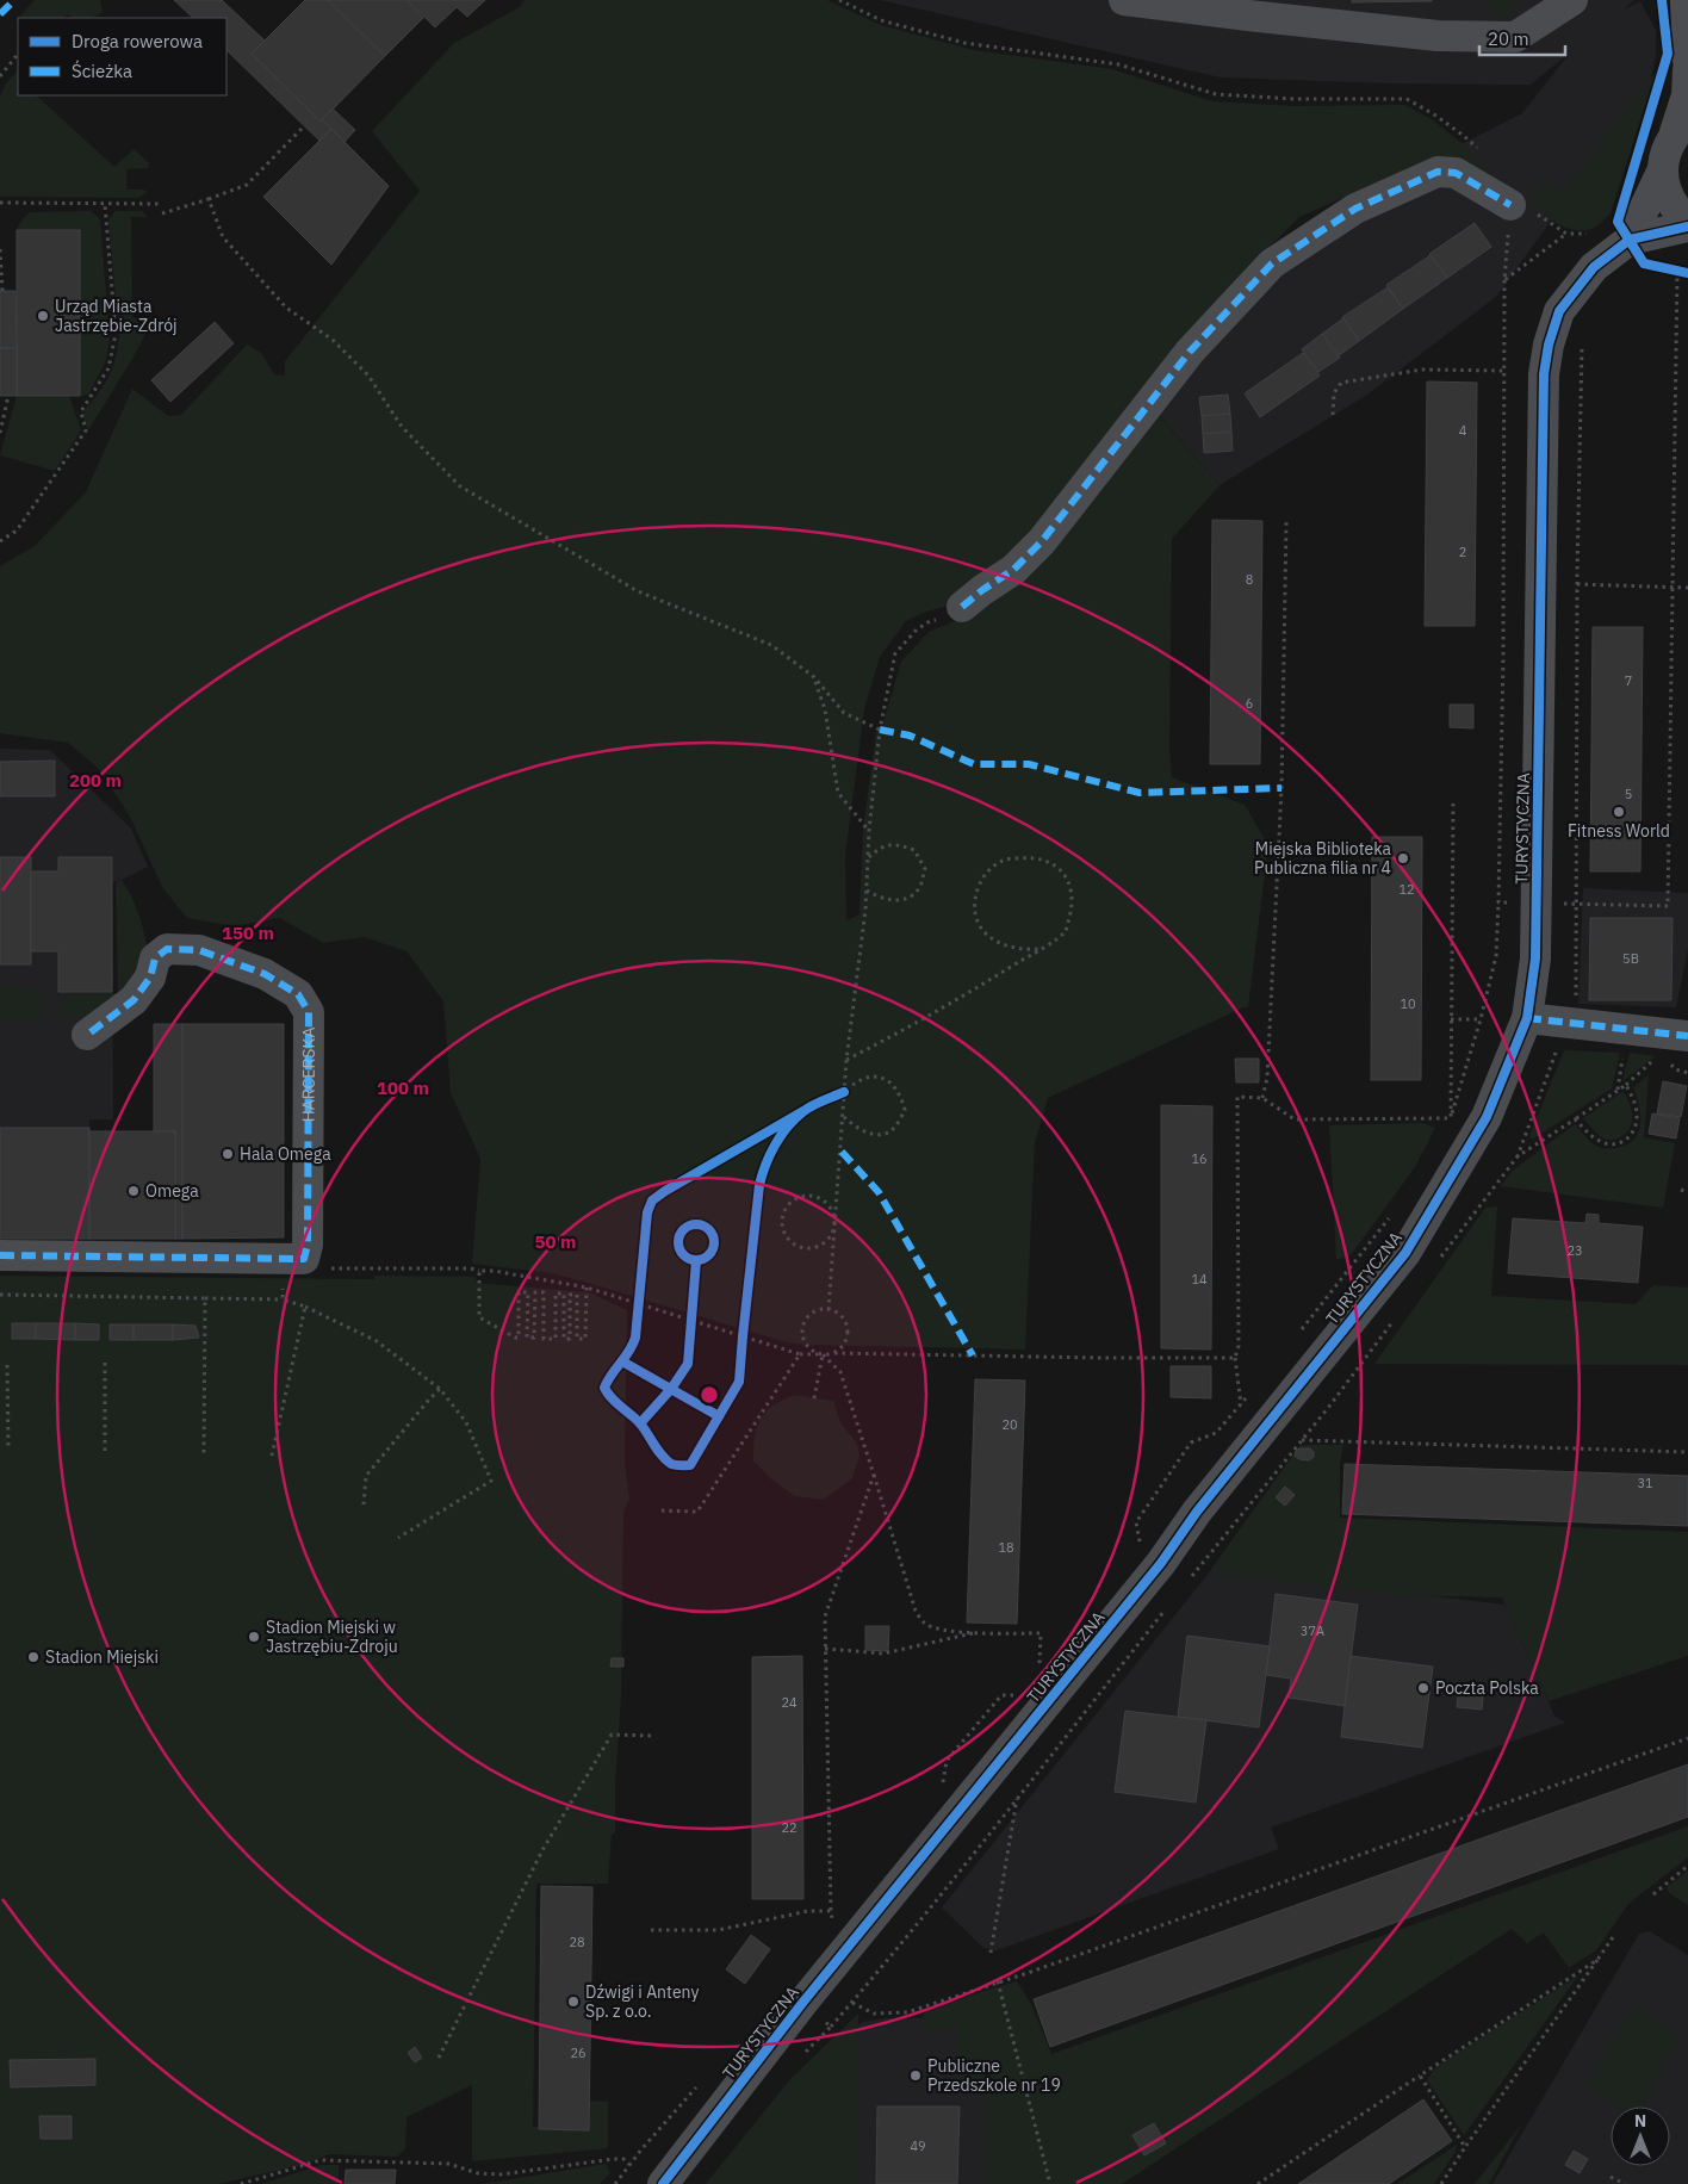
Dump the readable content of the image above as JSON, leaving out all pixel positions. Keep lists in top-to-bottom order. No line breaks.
{"streets":{"street":["TURYSTYCZNA","HARCERSKA"]},"places":["Urząd Miasta Jastrzębie-Zdrój","Fitness World","Miejska Biblioteka Publiczna filia nr 4","Hala Omega","Omega","Stadion Miejski w Jastrzębiu-Zdroju","Stadion Miejski","Poczta Polska","Dźwigi i Anteny Sp. z o.o.","Publiczne Przedszkole nr 19"],"house_numbers":["4","2","8","7","6","5","12","5B","10","16","23","14","20","31","18","37A","24","22","28","26","49"],"legend":["Droga rowerowa","Ścieżka"],"scale_bar":"20 m","north":"top","rings":["200 m","150 m","100 m","50 m"]}
